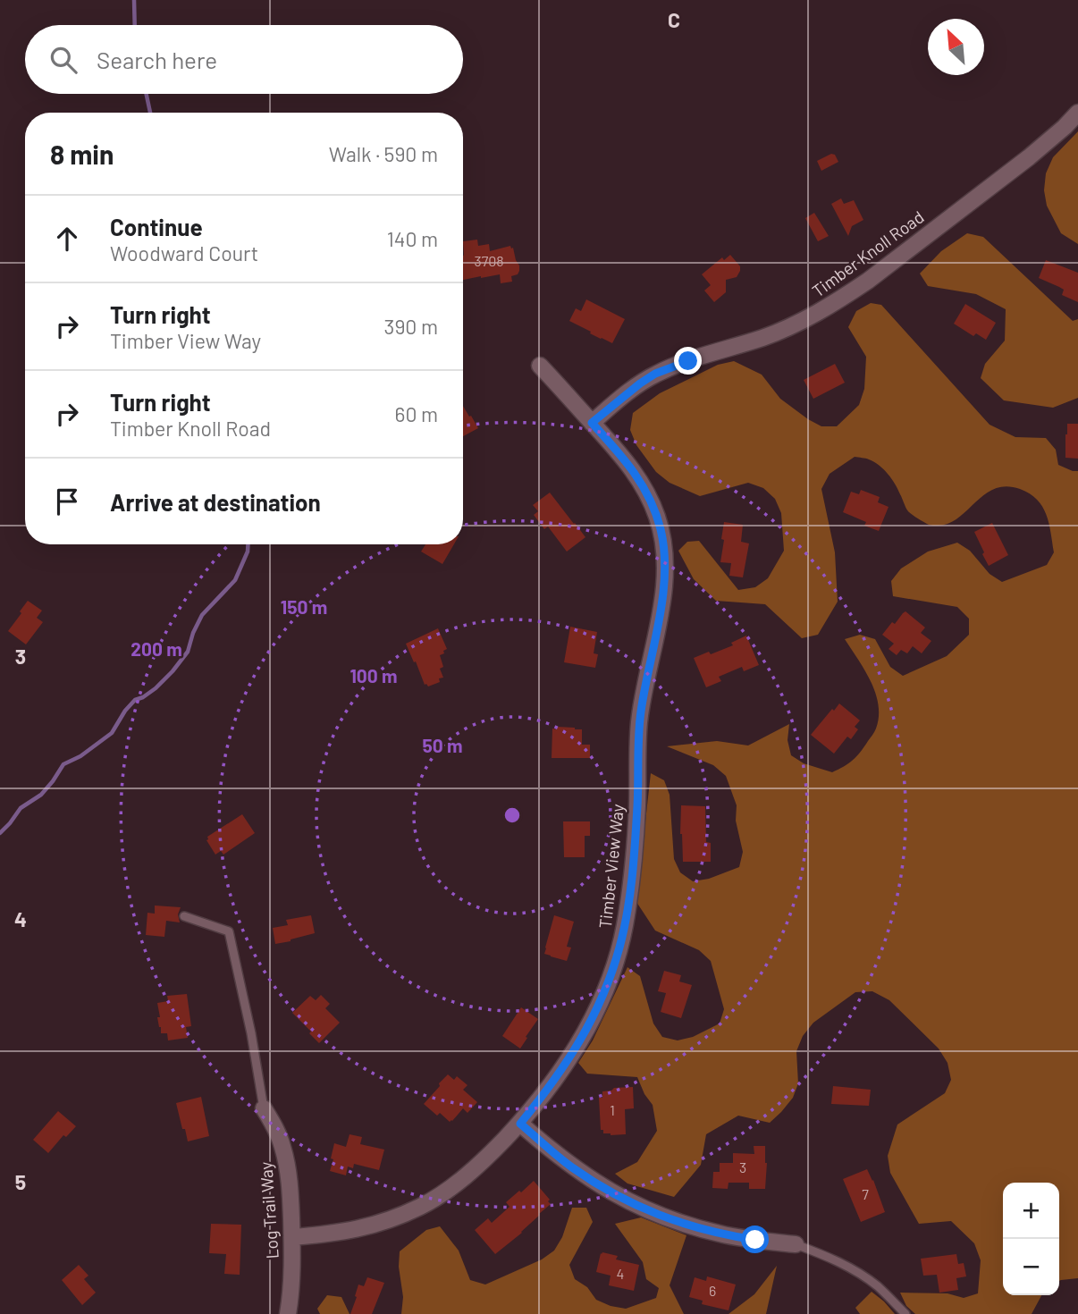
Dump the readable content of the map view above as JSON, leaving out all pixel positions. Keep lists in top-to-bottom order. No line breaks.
{"streets":{"street":["Timber Knoll Road","Timber View Way","Log Trail Way"]},"crossings":[["Timber Knoll Road","Timber View Way"],["Timber View Way","Log Trail Way"]],"house_numbers":["3708","1","3","7","4","6"],"north":"top left","page":{"search":"Search here","heading":["8 min","Walk · 590 m"],"list":[["Continue","Woodward Court","140 m"],["Turn right","Timber View Way","390 m"],["Turn right","Timber Knoll Road","60 m"],"Arrive at destination"],"map_buttons":["+","−"]},"grid":{"columns":["C"],"rows":["3","4","5"]},"rings":["150 m","200 m","100 m","50 m"]}
